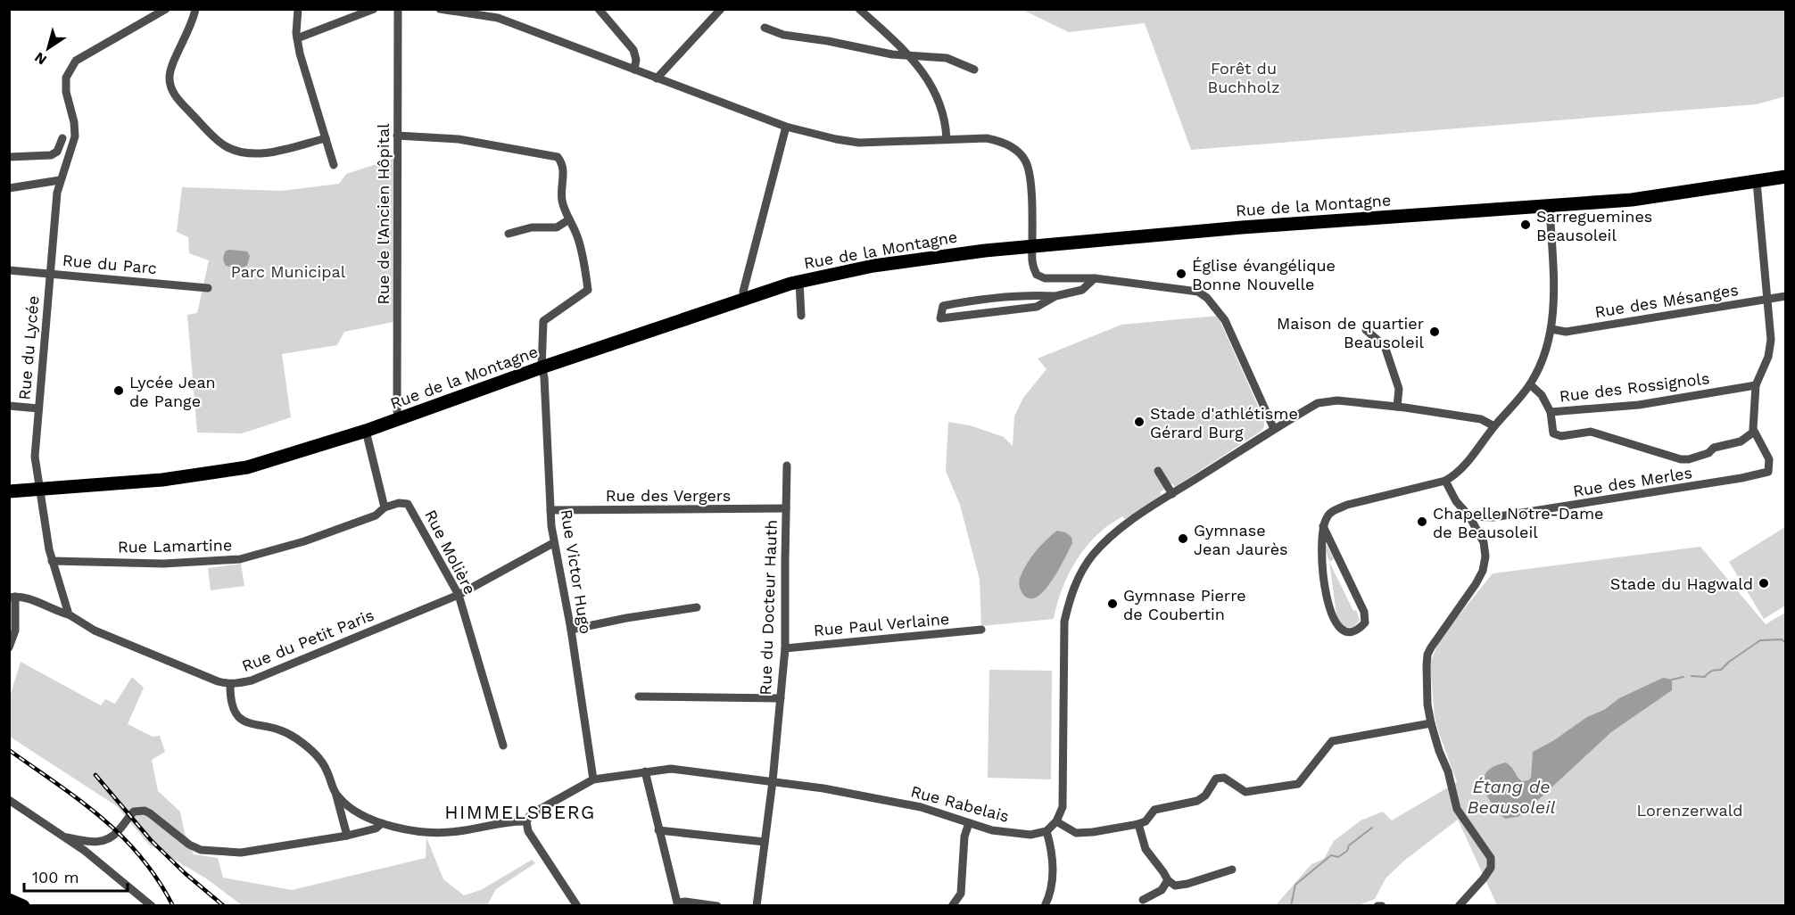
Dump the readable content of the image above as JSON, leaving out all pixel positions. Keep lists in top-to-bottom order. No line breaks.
{"streets":{"main road":["Rue de la Montagne"],"street":["Rue de l'Ancien Hôpital","Rue du Parc","Rue des Mésanges","Rue du Lycée","Rue des Rossignols","Rue des Merles","Rue des Vergers","Rue Lamartine","Rue Molière","Rue Victor Hugo","Rue du Docteur Hauth","Rue Paul Verlaine","Rue du Petit Paris","Rue Rabelais"]},"crossings":[["Rue de la Montagne","Rue de l'Ancien Hôpital"],["Rue de la Montagne","Rue du Lycée"],["Rue de la Montagne","Rue Victor Hugo"],["Rue du Parc","Rue du Lycée"],["Rue des Vergers","Rue Victor Hugo"],["Rue des Vergers","Rue du Docteur Hauth"],["Rue Lamartine","Rue Molière"],["Rue Molière","Rue du Petit Paris"],["Rue Victor Hugo","Rue du Petit Paris"],["Rue Victor Hugo","Rue Rabelais"],["Rue du Docteur Hauth","Rue Paul Verlaine"],["Rue du Docteur Hauth","Rue Rabelais"]],"districts":["HIMMELSBERG"],"water":["Étang de Beausoleil"],"parks":["Forêt du Buchholz","Parc Municipal","Lorenzerwald"],"places":["Sarreguemines Beausoleil","Église évangélique Bonne Nouvelle","Maison de quartier Beausoleil","Lycée Jean de Pange","Stade d'athlétisme Gérard Burg","Chapelle Notre-Dame de Beausoleil","Gymnase Jean Jaurès","Stade du Hagwald","Gymnase Pierre de Coubertin"],"scale_bar":"100 m","north":"bottom left"}
